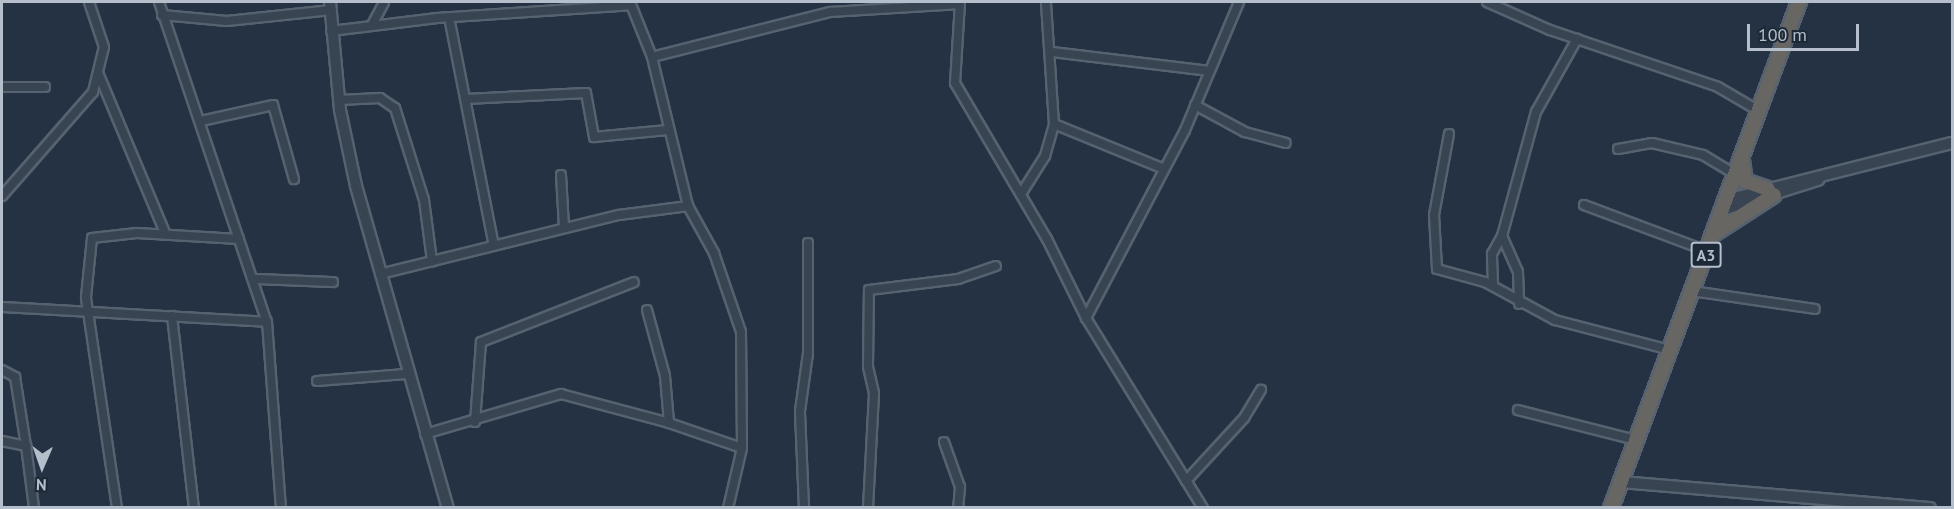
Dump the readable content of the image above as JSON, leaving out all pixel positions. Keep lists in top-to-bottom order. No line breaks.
{"streets":{"highway":["A3"]},"scale_bar":"100 m","north":"bottom"}
